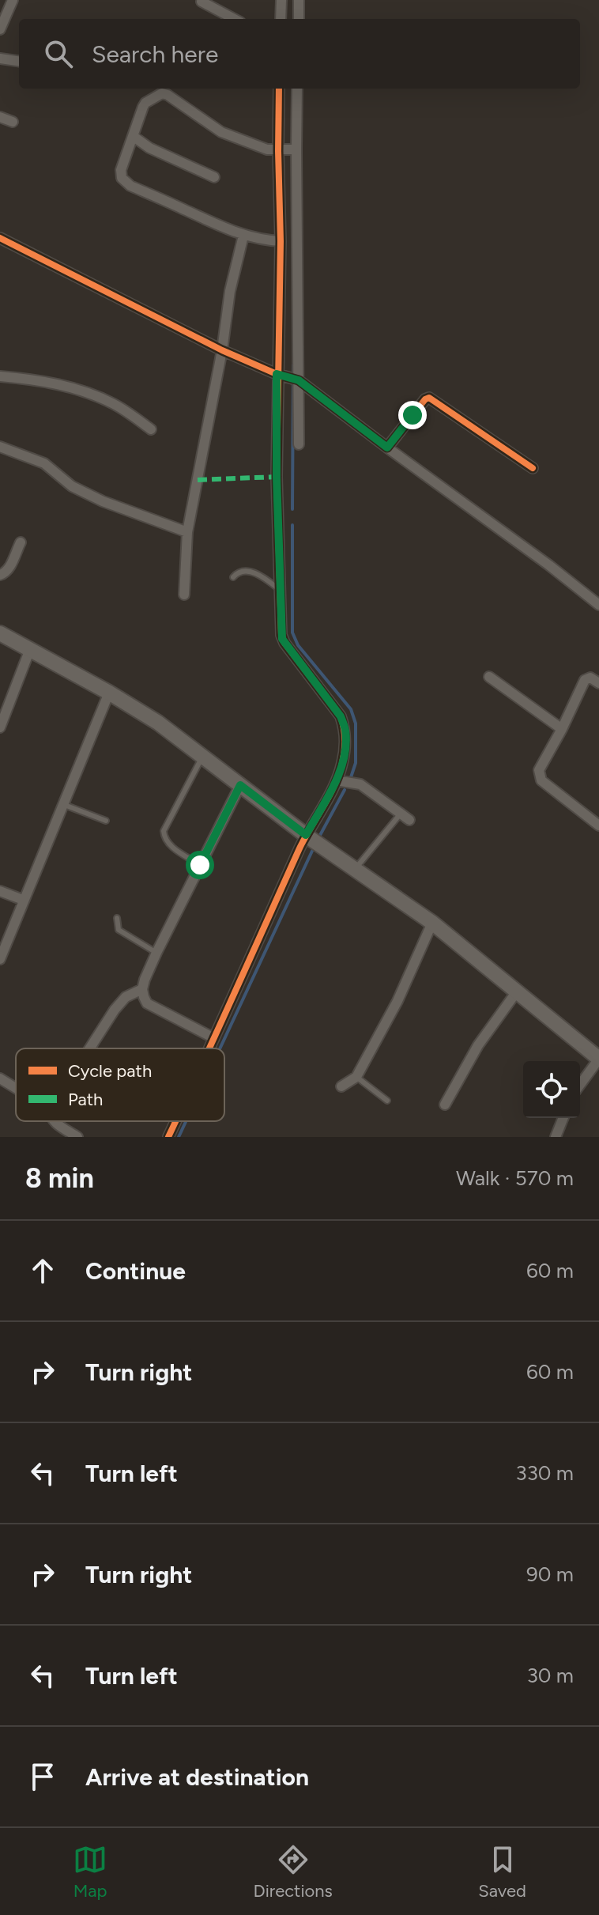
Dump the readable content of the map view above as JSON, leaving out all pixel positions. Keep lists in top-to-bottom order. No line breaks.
{"legend":["Cycle path","Path"],"page":{"search":"Search here","heading":["8 min","Walk · 570 m"],"list":[["Continue","60 m"],["Turn right","60 m"],["Turn left","330 m"],["Turn right","90 m"],["Turn left","30 m"],"Arrive at destination"],"nav":["Map","Directions","Saved"]}}
